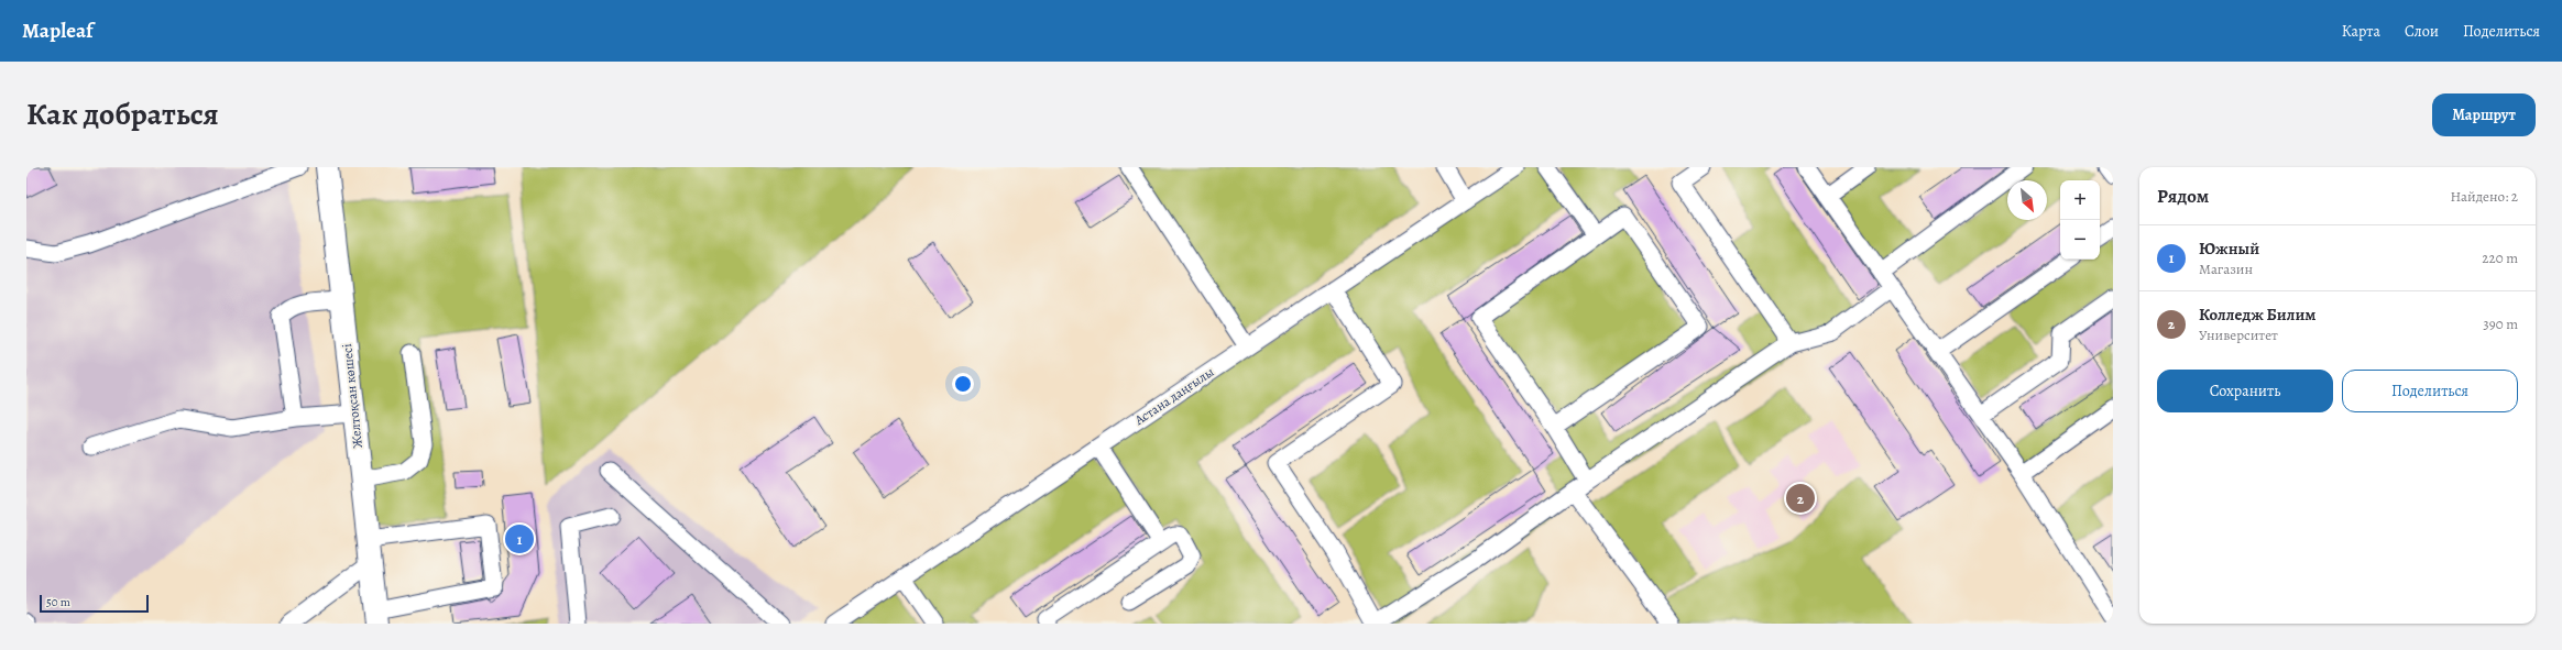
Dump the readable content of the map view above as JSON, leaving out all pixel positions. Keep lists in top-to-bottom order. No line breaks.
{"streets":{"main road":["Желтоқсан көшесі"],"street":["Астана даңғылы"]},"scale_bar":"50 m","north":"bottom right","page":{"header":"Mapleaf","nav":["Карта","Слои","Поделиться"],"title":"Как добраться","buttons":["Маршрут",["Сохранить","Поделиться"]],"heading":["Рядом","Найдено: 2"],"map_buttons":["+","−"],"list":[{"mark":"1","name":"Южный","note":"Магазин","value":"220 m"},{"mark":"2","name":"Колледж Билим","note":"Университет","value":"390 m"}],"pins":["2","1"],"scale":"50 m"}}
